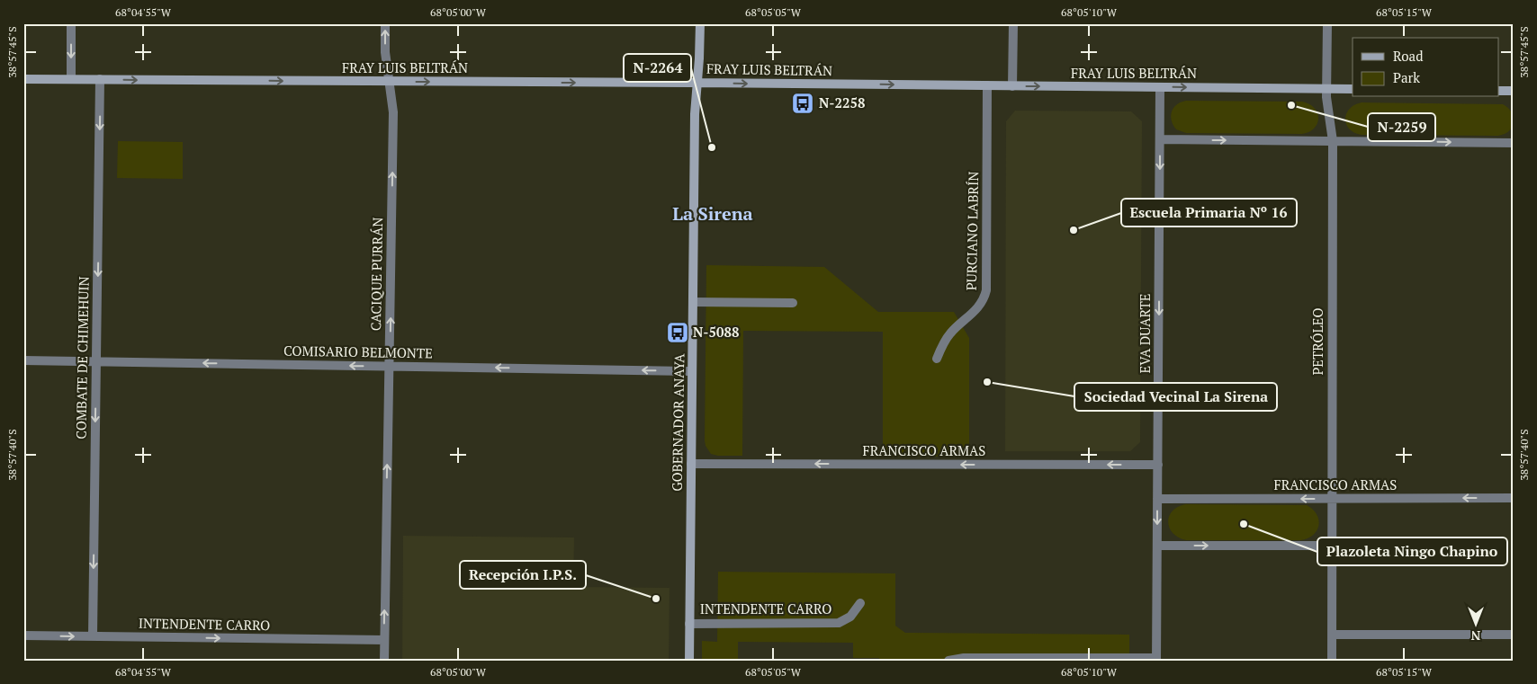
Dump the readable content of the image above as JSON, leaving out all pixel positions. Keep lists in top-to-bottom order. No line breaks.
{"streets":{"main road":["FRAY LUIS BELTRÁN","GOBERNADOR ANAYA"],"street":["PURCIANO LABRÍN","CACIQUE PURRÁN","EVA DUARTE","PETRÓLEO","COMISARIO BELMONTE","COMBATE DE CHIMEHUIN","FRANCISCO ARMAS","INTENDENTE CARRO"]},"crossings":[["FRAY LUIS BELTRÁN","PURCIANO LABRÍN"],["FRAY LUIS BELTRÁN","CACIQUE PURRÁN"],["FRAY LUIS BELTRÁN","EVA DUARTE"],["FRAY LUIS BELTRÁN","PETRÓLEO"],["FRAY LUIS BELTRÁN","COMBATE DE CHIMEHUIN"],["FRAY LUIS BELTRÁN","GOBERNADOR ANAYA"],["CACIQUE PURRÁN","COMISARIO BELMONTE"],["CACIQUE PURRÁN","INTENDENTE CARRO"],["EVA DUARTE","FRANCISCO ARMAS"],["PETRÓLEO","FRANCISCO ARMAS"],["COMISARIO BELMONTE","COMBATE DE CHIMEHUIN"],["COMISARIO BELMONTE","GOBERNADOR ANAYA"],["COMBATE DE CHIMEHUIN","INTENDENTE CARRO"],["GOBERNADOR ANAYA","FRANCISCO ARMAS"],["GOBERNADOR ANAYA","INTENDENTE CARRO"]],"one_way":["FRAY LUIS BELTRÁN","CACIQUE PURRÁN","EVA DUARTE","COMISARIO BELMONTE","COMBATE DE CHIMEHUIN","FRANCISCO ARMAS","INTENDENTE CARRO"],"districts":["La Sirena"],"places":{"bus stop":["N-2258","N-5088"],"other":["N-2259","N-2264","Escuela Primaria Nº 16","Sociedad Vecinal La Sirena","Plazoleta Ningo Chapino","Recepción I.P.S."]},"legend":["Road","Park"],"north":"bottom","coordinates":["68°04'55\"W","68°05'00\"W","68°05'05\"W","68°05'10\"W","68°05'15\"W","38°57'45\"S","38°57'40\"S"]}
